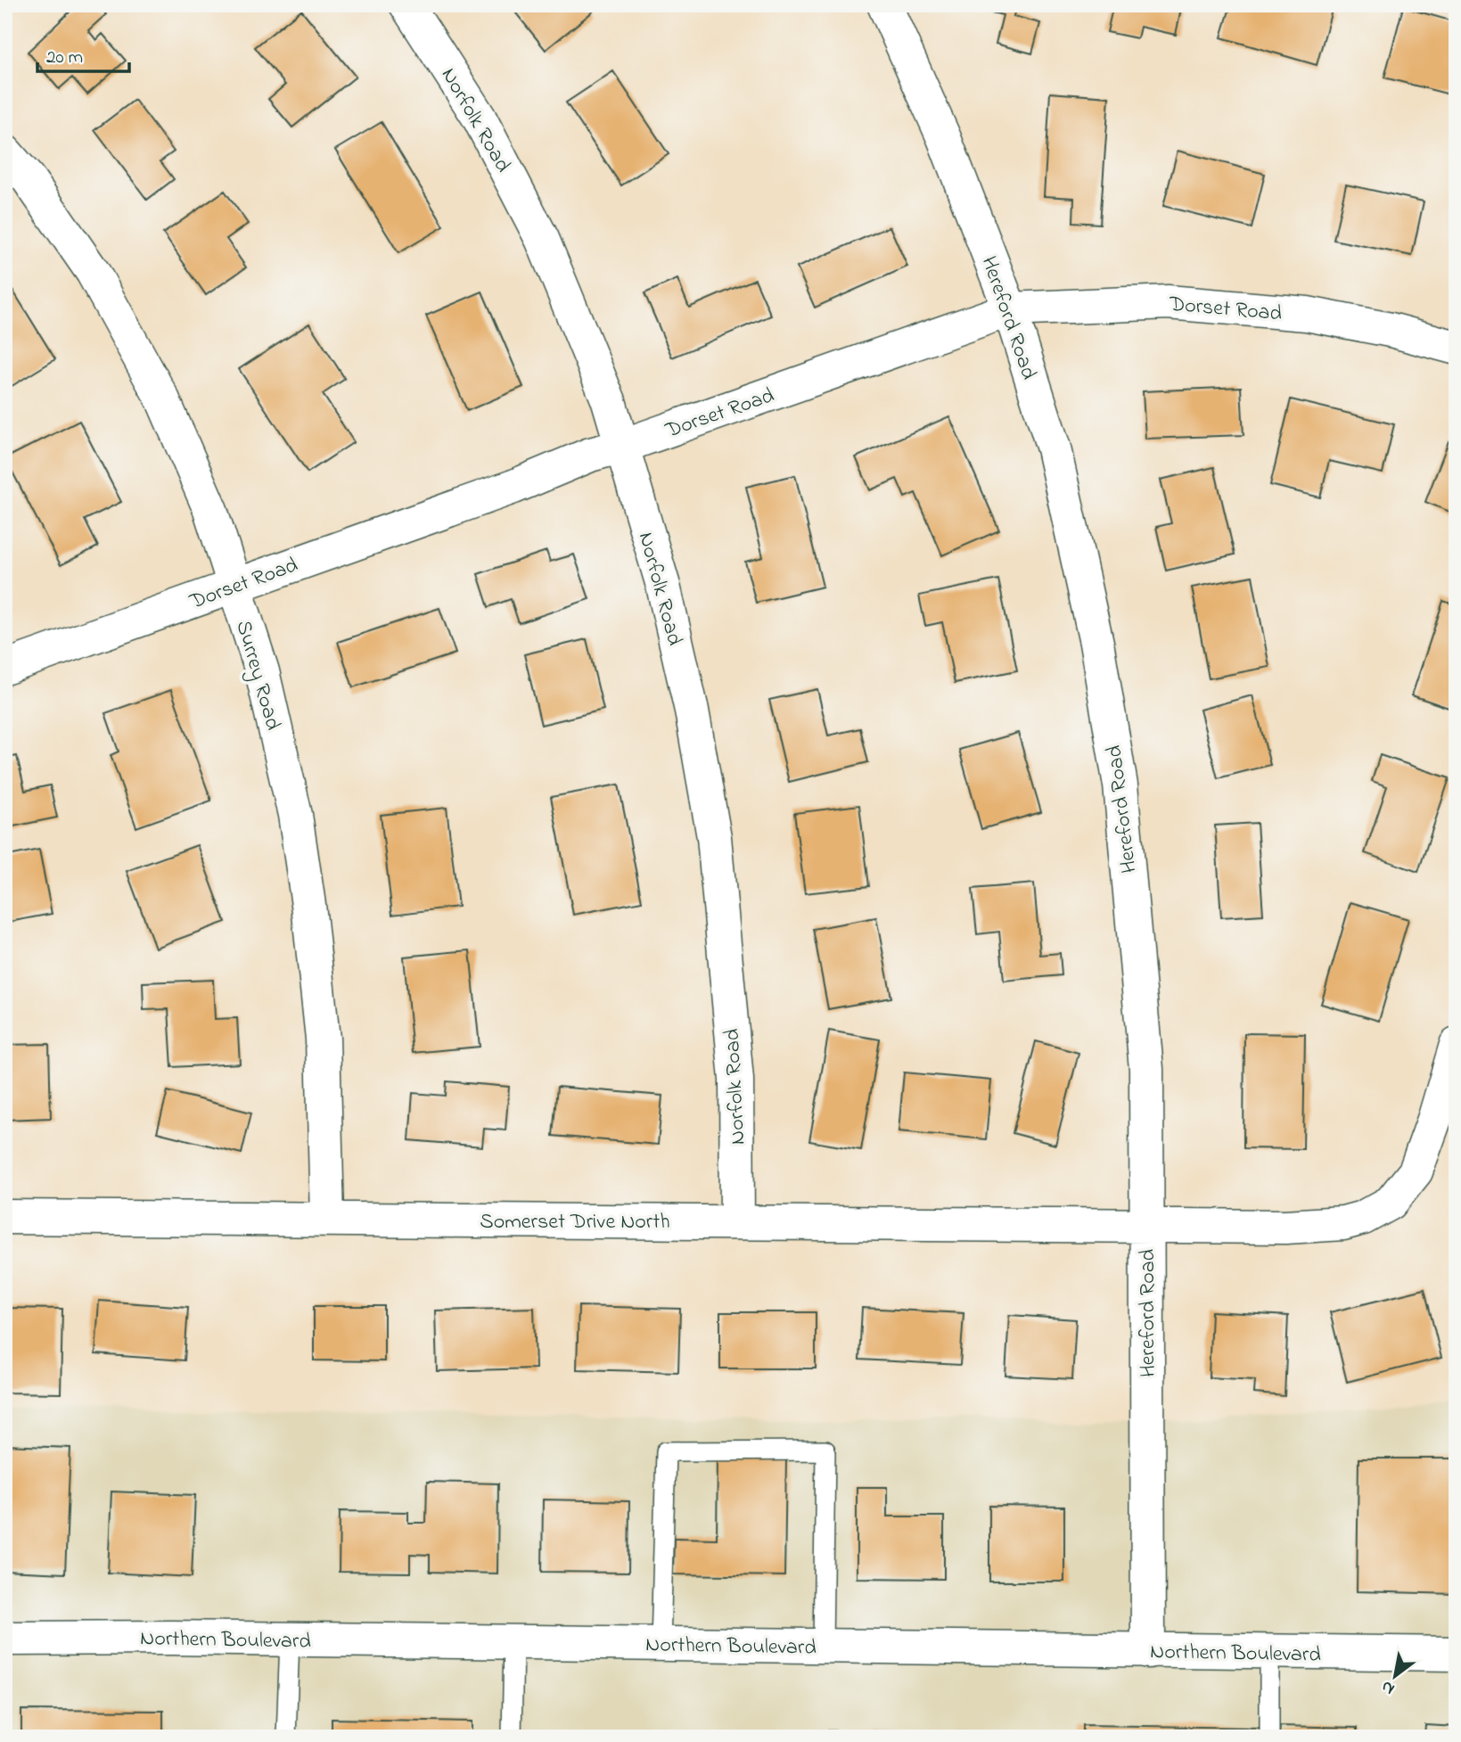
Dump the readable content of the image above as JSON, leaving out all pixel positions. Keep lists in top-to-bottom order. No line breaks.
{"streets":{"street":["Norfolk Road","Dorset Road","Hereford Road","Surrey Road","Somerset Drive North","Northern Boulevard"]},"crossings":[["Norfolk Road","Dorset Road"],["Norfolk Road","Somerset Drive North"],["Dorset Road","Hereford Road"],["Dorset Road","Surrey Road"],["Hereford Road","Somerset Drive North"],["Hereford Road","Northern Boulevard"],["Surrey Road","Somerset Drive North"]],"scale_bar":"20 m","north":"bottom left"}
